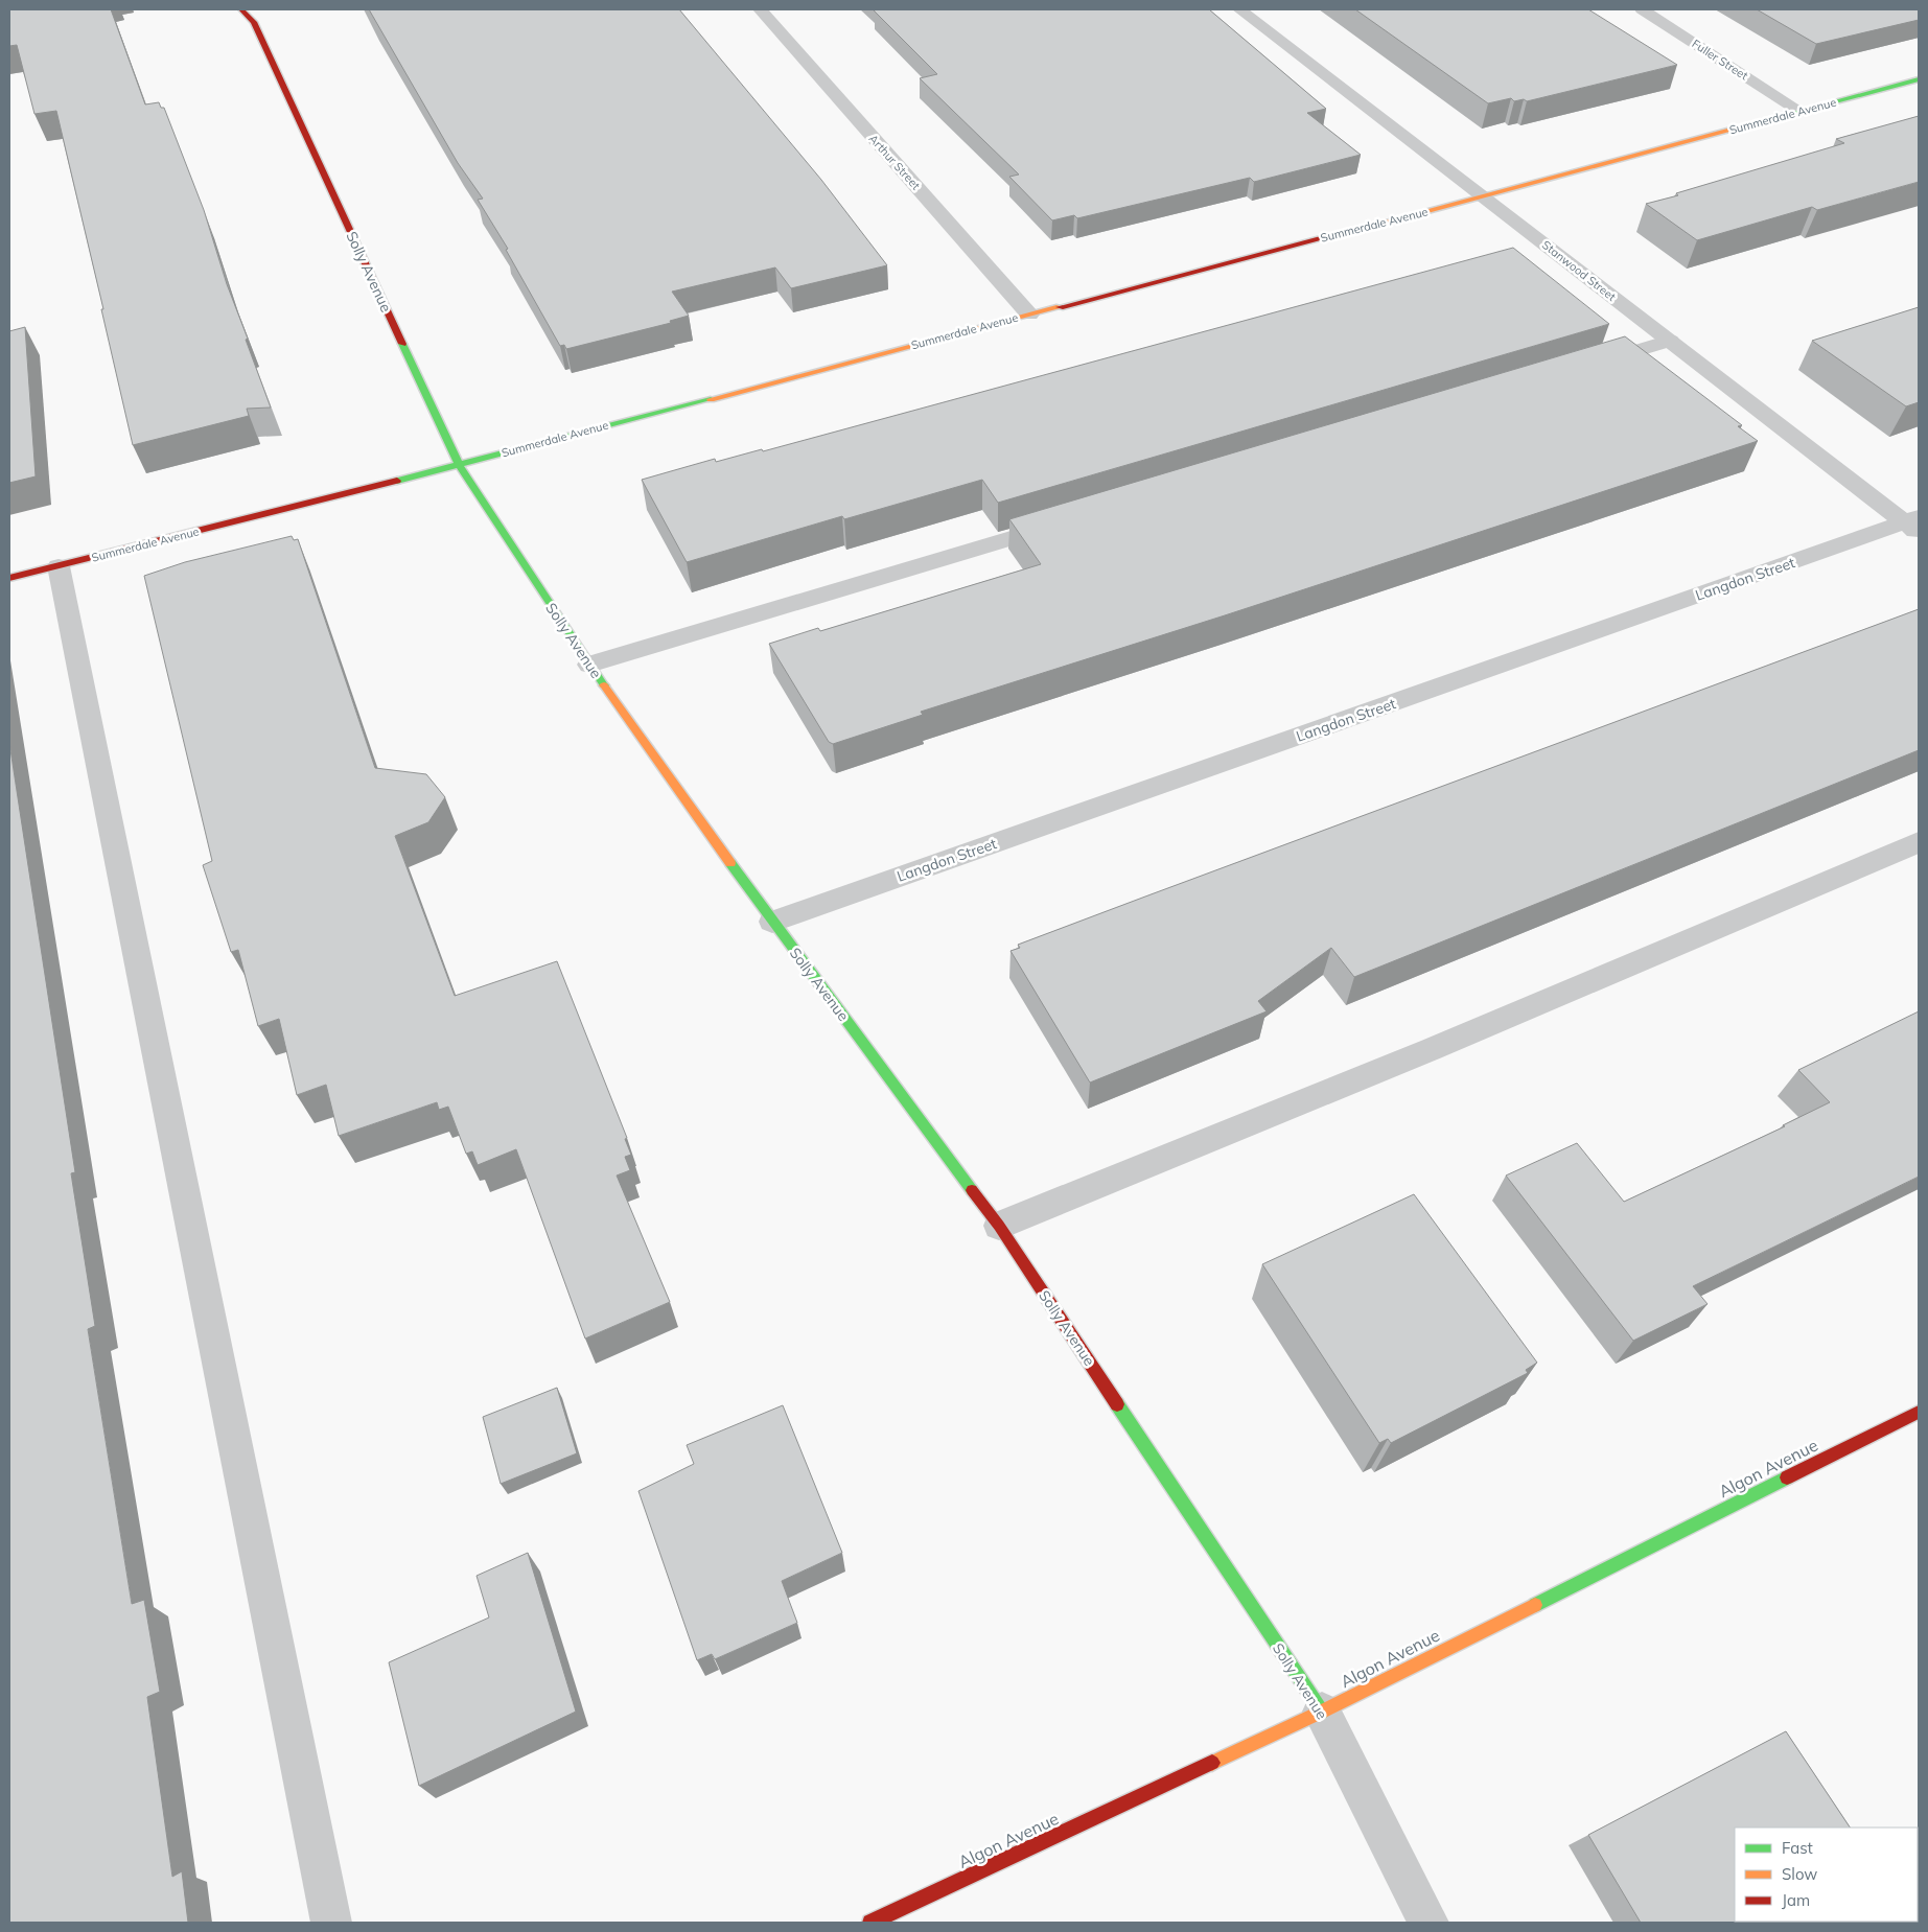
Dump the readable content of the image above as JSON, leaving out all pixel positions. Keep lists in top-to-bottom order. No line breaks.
{"streets":{"street":["Fuller Street","Summerdale Avenue","Arthur Street","Stanwood Street","Solly Avenue","Langdon Street","Algon Avenue"]},"crossings":[["Fuller Street","Summerdale Avenue"],["Summerdale Avenue","Arthur Street"],["Summerdale Avenue","Stanwood Street"],["Summerdale Avenue","Solly Avenue"],["Stanwood Street","Langdon Street"],["Solly Avenue","Langdon Street"],["Solly Avenue","Algon Avenue"]],"legend":["Fast","Slow","Jam"]}
